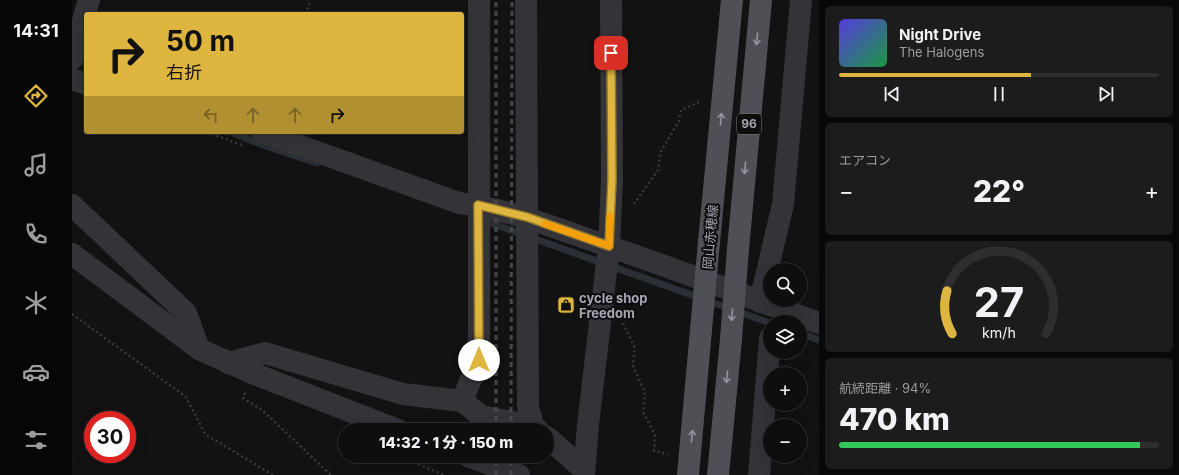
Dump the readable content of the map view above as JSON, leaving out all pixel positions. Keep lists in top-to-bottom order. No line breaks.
{"streets":{"main road":["96","岡山赤穂線"]},"places":{"shop":["cycle shop Freedom"]},"page":{"tabs":"14:31","turn":["50 m","右折"],"song":["Night Drive","The Halogens"],"tile":["エアコン",["航続距離 · 94%","470 km"]],"heat":["−","22°","+"],"map_buttons":["+","−"],"limit":"30","trip":"14:32 · 1 分 · 150 m","gauge":["27","km/h"]}}
